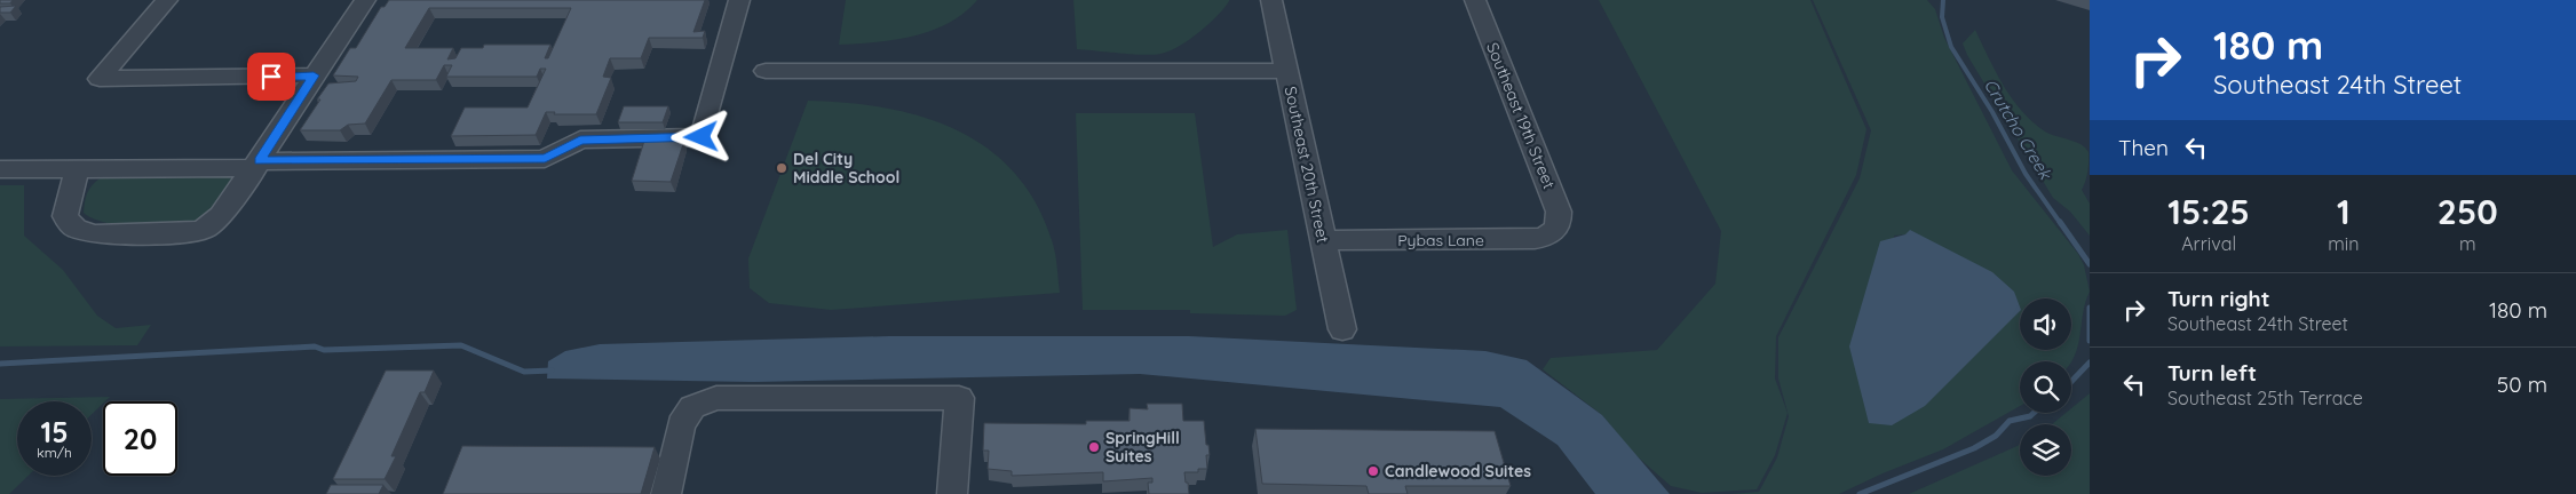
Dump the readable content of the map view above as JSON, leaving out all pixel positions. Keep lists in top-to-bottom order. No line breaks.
{"streets":{"street":["Southeast 19th Street","Southeast 20th Street","Pybas Lane"]},"crossings":[["Southeast 19th Street","Pybas Lane"],["Southeast 20th Street","Pybas Lane"]],"water":["Crutcho Creek"],"places":["Del City Middle School","SpringHill Suites","Candlewood Suites"],"page":{"turn":["180 m","Southeast 24th Street"],"then":"Then","eta":["15:25","Arrival","1","min","250","m"],"list":[{"name":"Turn right","note":"Southeast 24th Street","value":"180 m"},{"name":"Turn left","note":"Southeast 25th Terrace","value":"50 m"}],"speed":"15 km/h","limit":"20"}}
